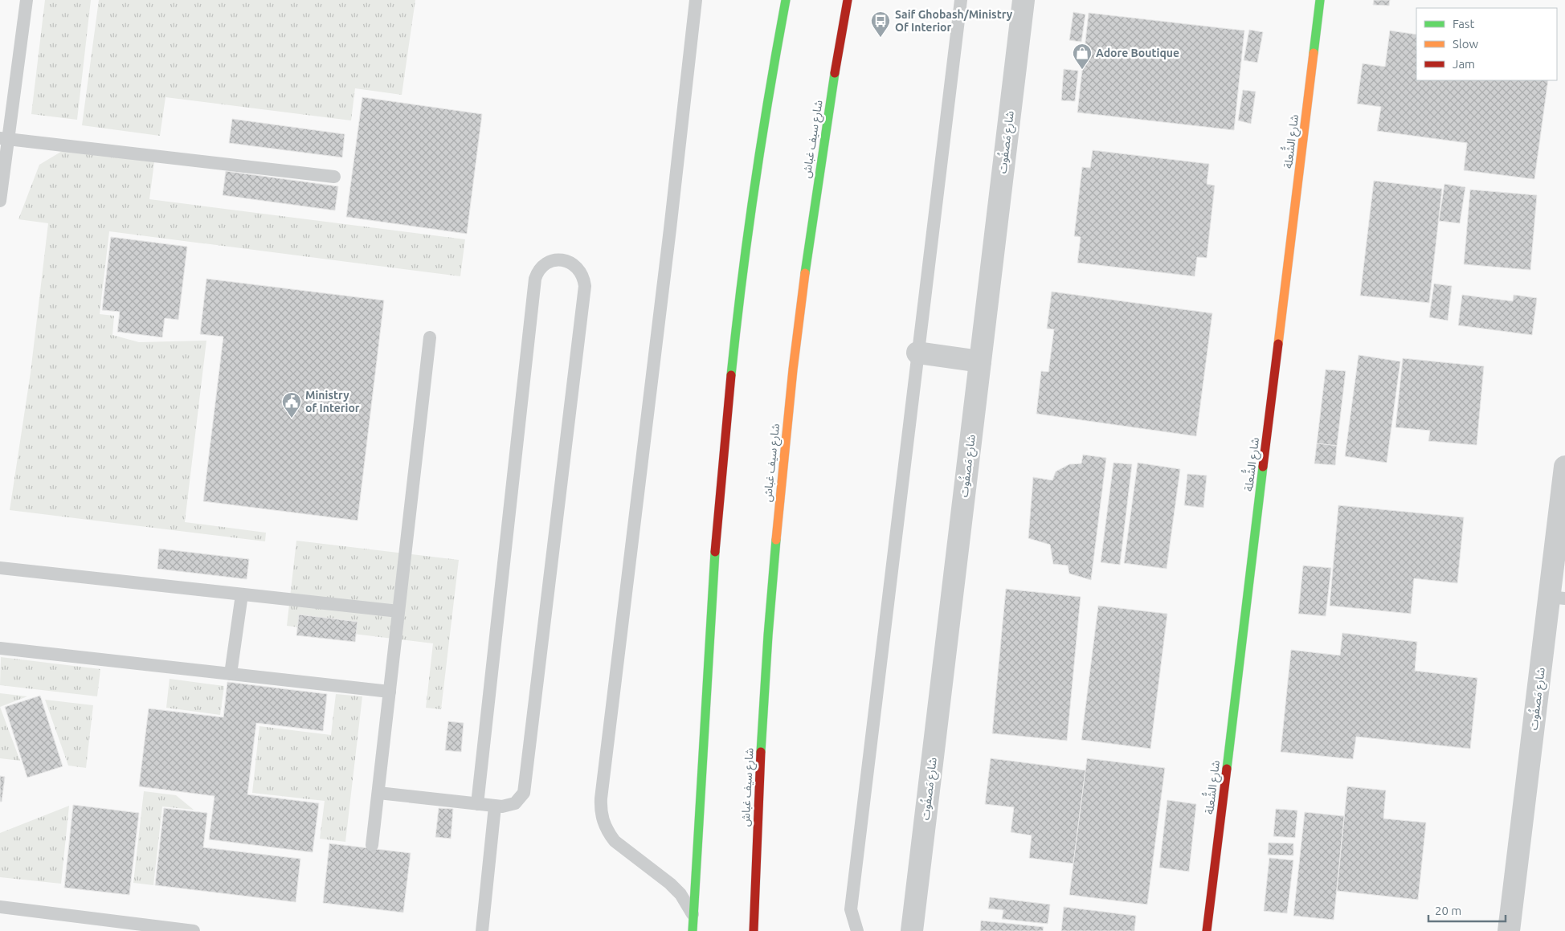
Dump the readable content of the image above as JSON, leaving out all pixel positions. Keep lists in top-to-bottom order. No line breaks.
{"streets":{"street":["شارع سيف غباش","شارع الشُّعلة","شارع مَصفُوت"]},"places":{"bus stop":["Saif Ghobash/Ministry Of Interior"],"shop":["Adore Boutique"],"public building":["Ministry of Interior"]},"legend":["Fast","Slow","Jam"],"scale_bar":"20 m"}
